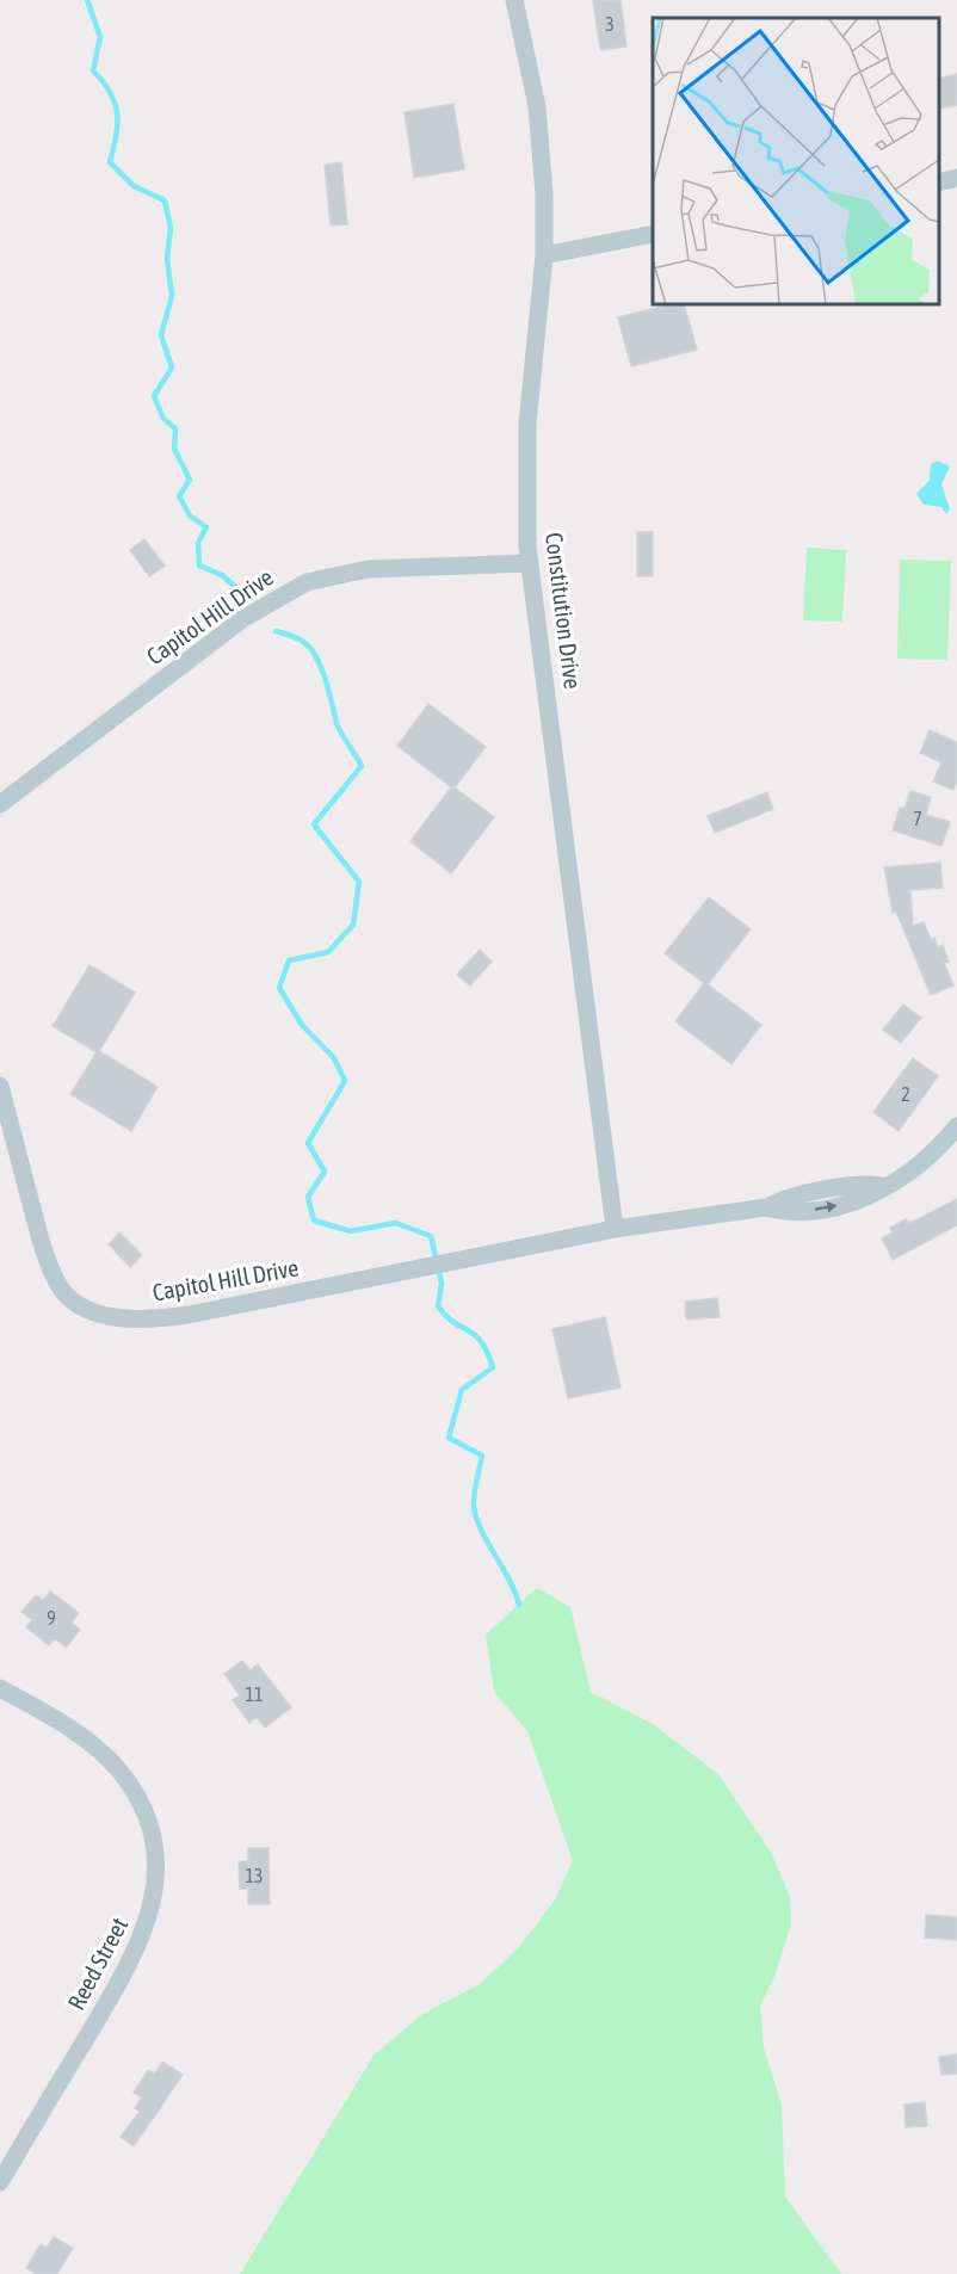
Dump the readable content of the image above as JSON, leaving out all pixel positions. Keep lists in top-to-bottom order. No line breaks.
{"streets":{"street":["Constitution Drive","Capitol Hill Drive","Reed Street"]},"crossings":[["Constitution Drive","Capitol Hill Drive"]],"house_numbers":["3","7","2","9","11","13"]}
